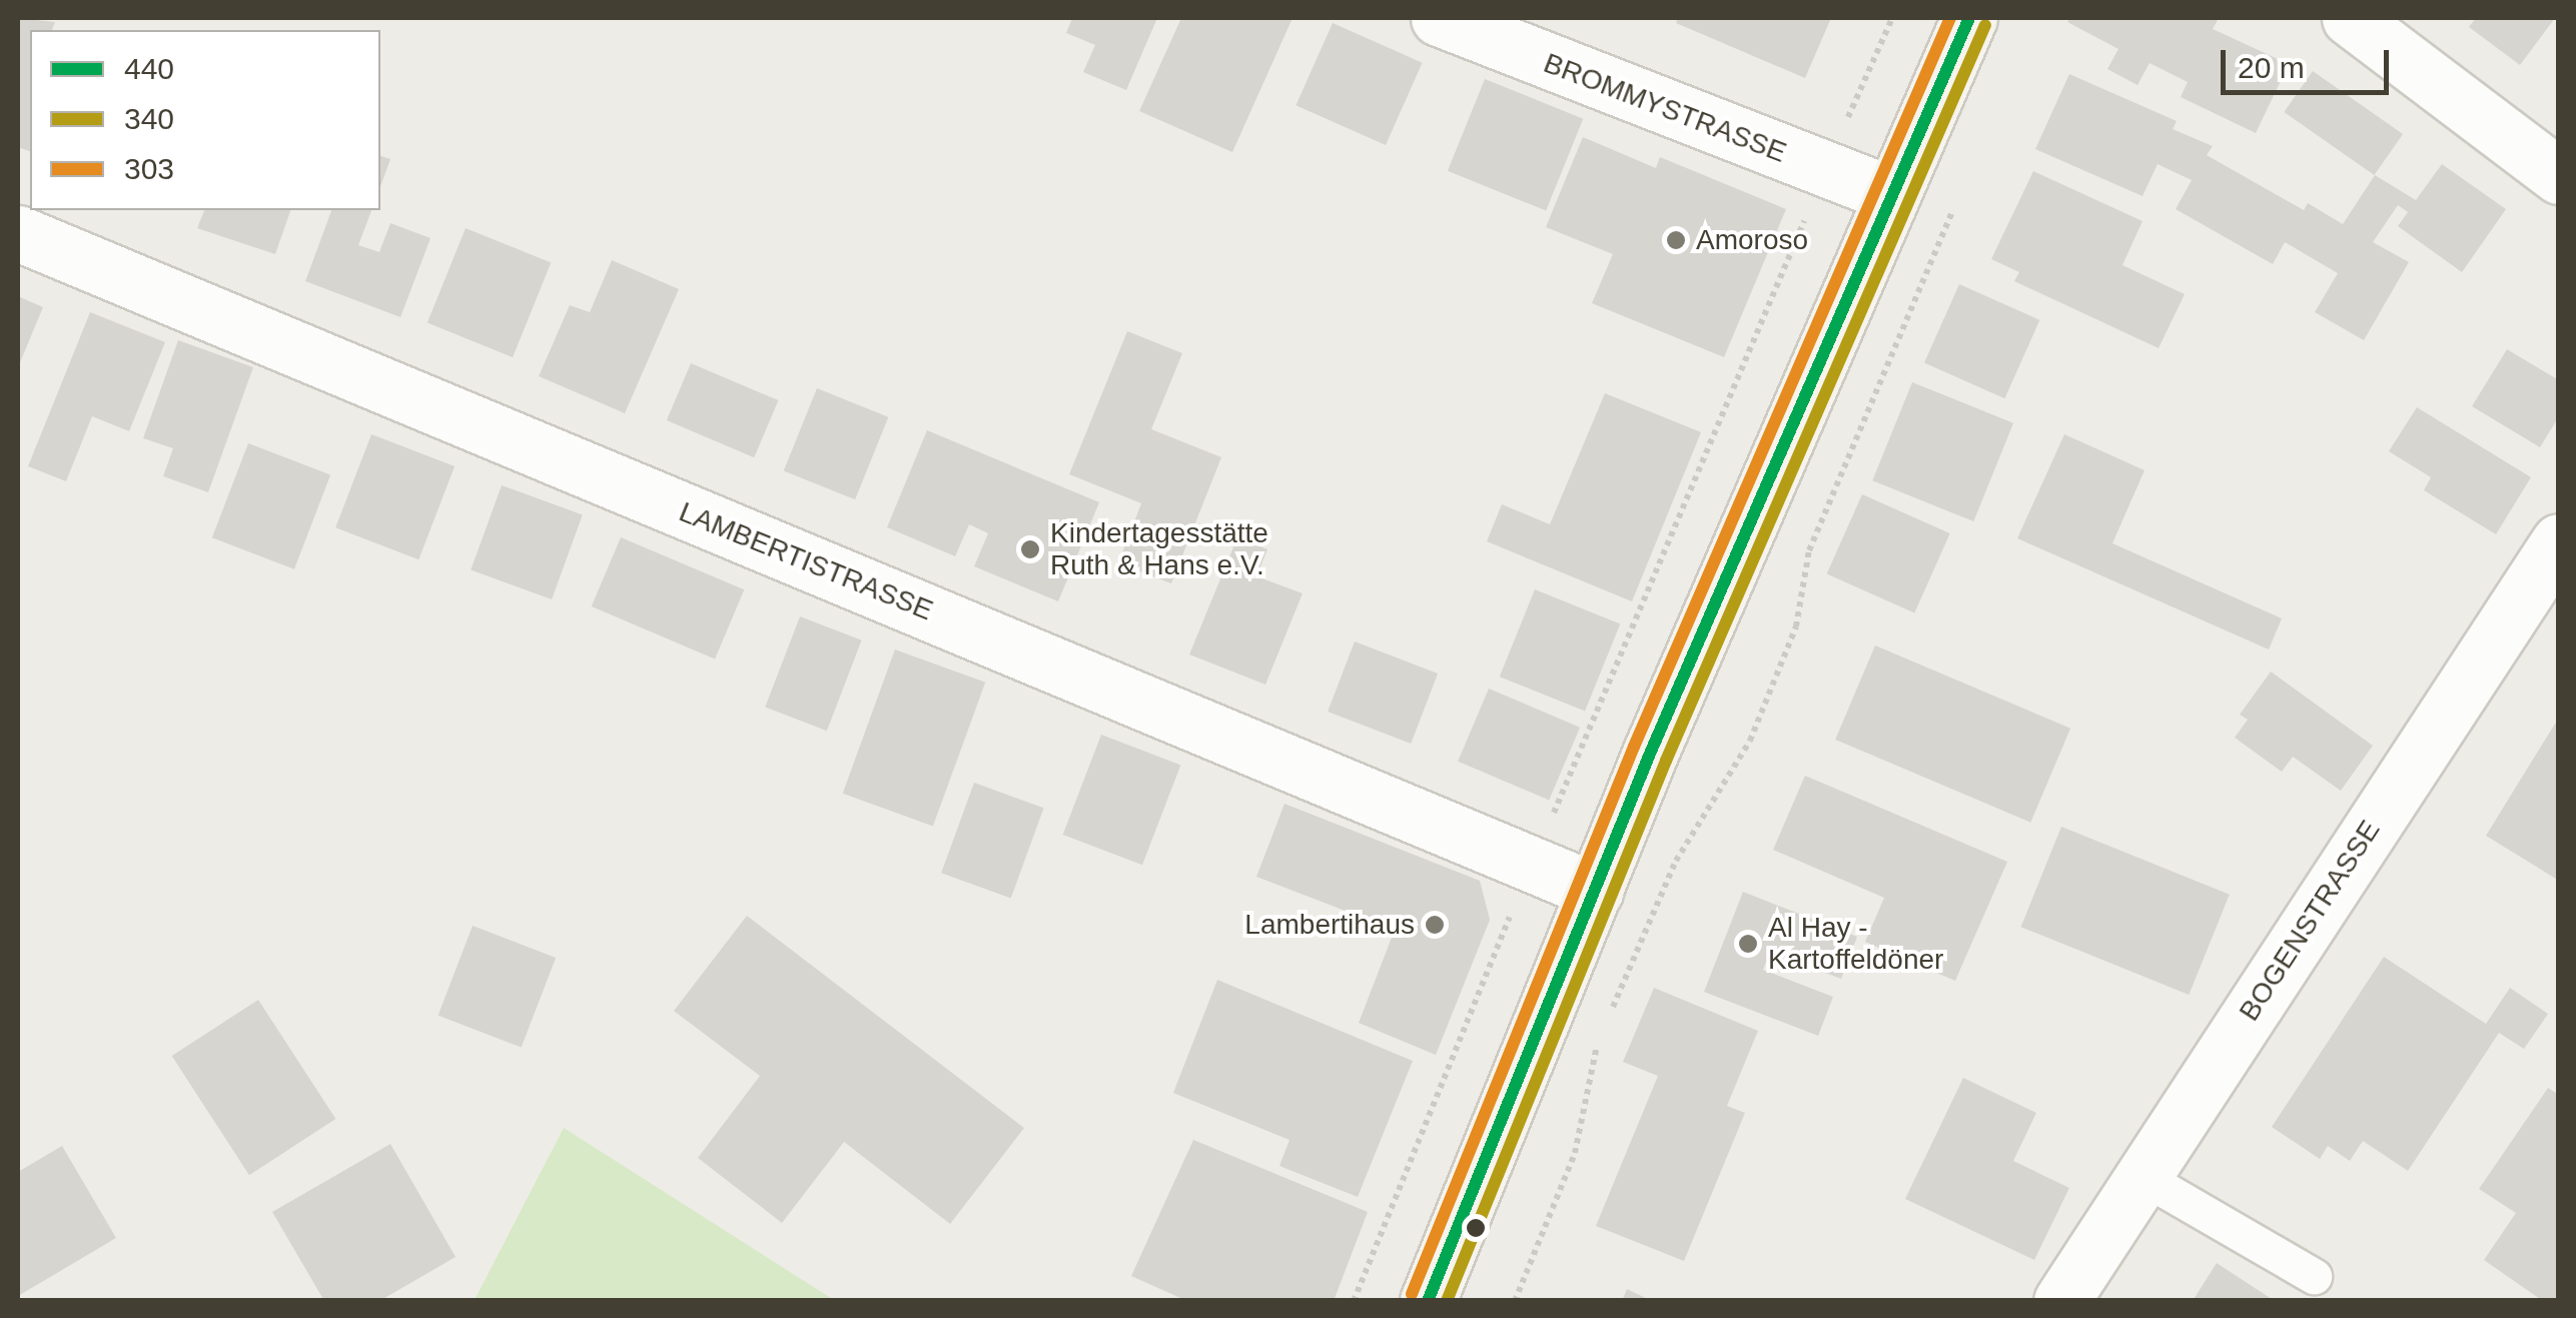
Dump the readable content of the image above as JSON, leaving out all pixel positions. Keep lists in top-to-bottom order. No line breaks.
{"streets":{"street":["BROMMYSTRASSE","LAMBERTISTRASSE","BOGENSTRASSE"]},"places":["Amoroso","Kindertagesstätte Ruth & Hans e.V.","Lambertihaus","Al Hay - Kartoffeldöner"],"lines":["transit line 440","transit line 303","transit line 340"],"legend":["440","340","303"],"scale_bar":"20 m"}
